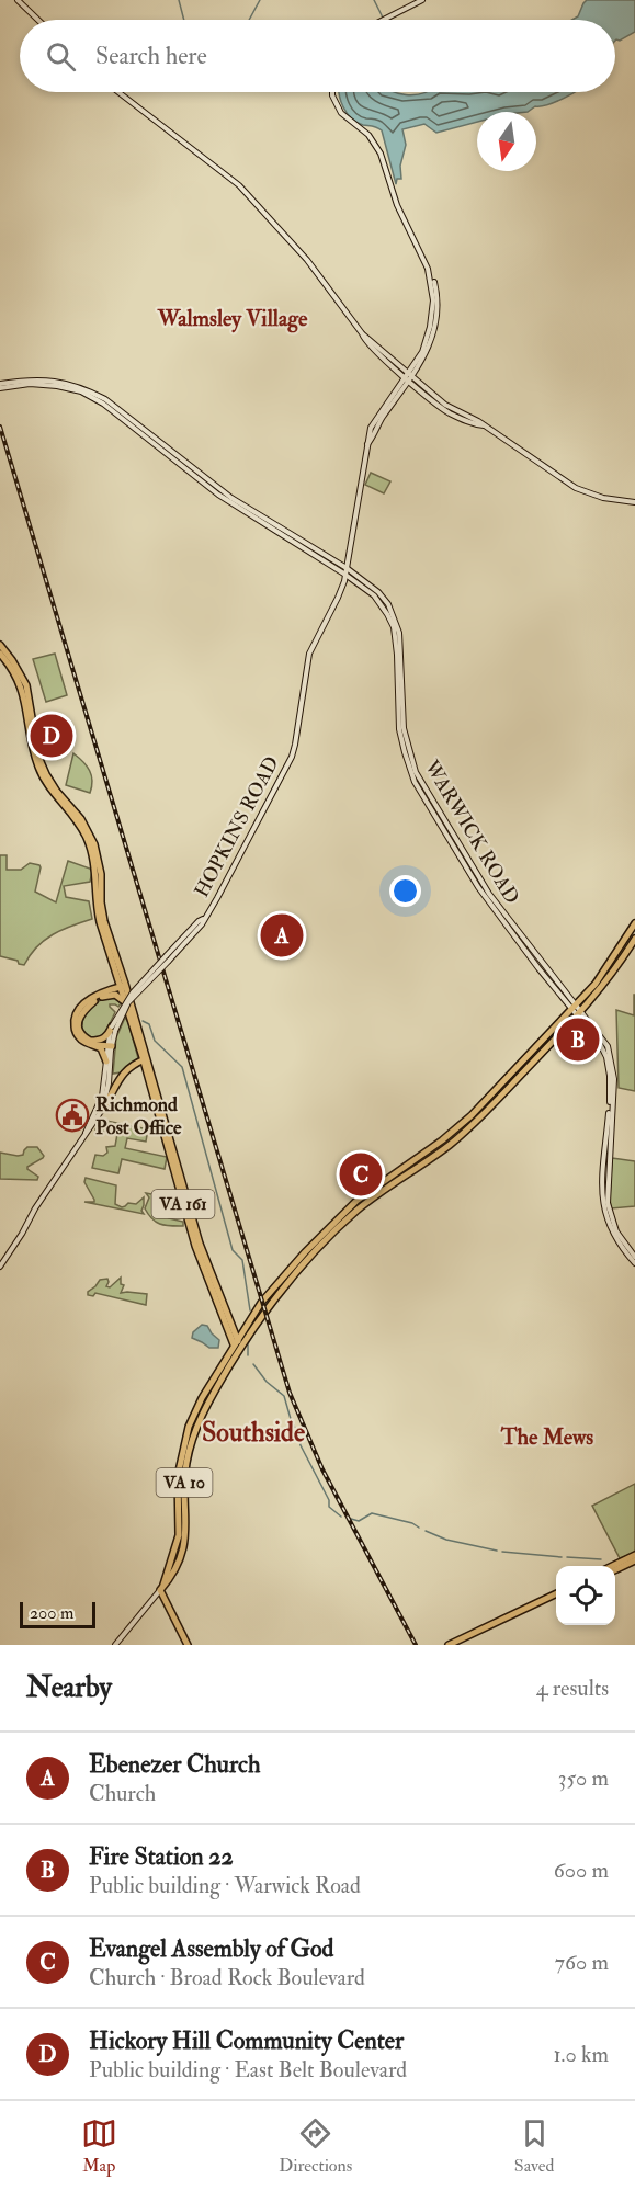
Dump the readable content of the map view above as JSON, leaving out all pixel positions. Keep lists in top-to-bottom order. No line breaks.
{"streets":{"main road":["HOPKINS ROAD","WARWICK ROAD","VA 161","VA 10"]},"crossings":[["HOPKINS ROAD","WARWICK ROAD"],["WARWICK ROAD","VA 10"],["VA 161","VA 10"]],"districts":["Walmsley Village","Southside","The Mews"],"places":{"public building":["Richmond Post Office"]},"scale_bar":"200 m","north":"bottom","page":{"search":"Search here","pins":["D","A","B","C"],"scale":"200 m","heading":["Nearby","4 results"],"list":[{"mark":"A","name":"Ebenezer Church","note":"Church","value":"350 m"},{"mark":"B","name":"Fire Station 22","note":"Public building · Warwick Road","value":"600 m"},{"mark":"C","name":"Evangel Assembly of God","note":"Church · Broad Rock Boulevard","value":"760 m"},{"mark":"D","name":"Hickory Hill Community Center","note":"Public building · East Belt Boulevard","value":"1.0 km"}],"nav":["Map","Directions","Saved"]}}
